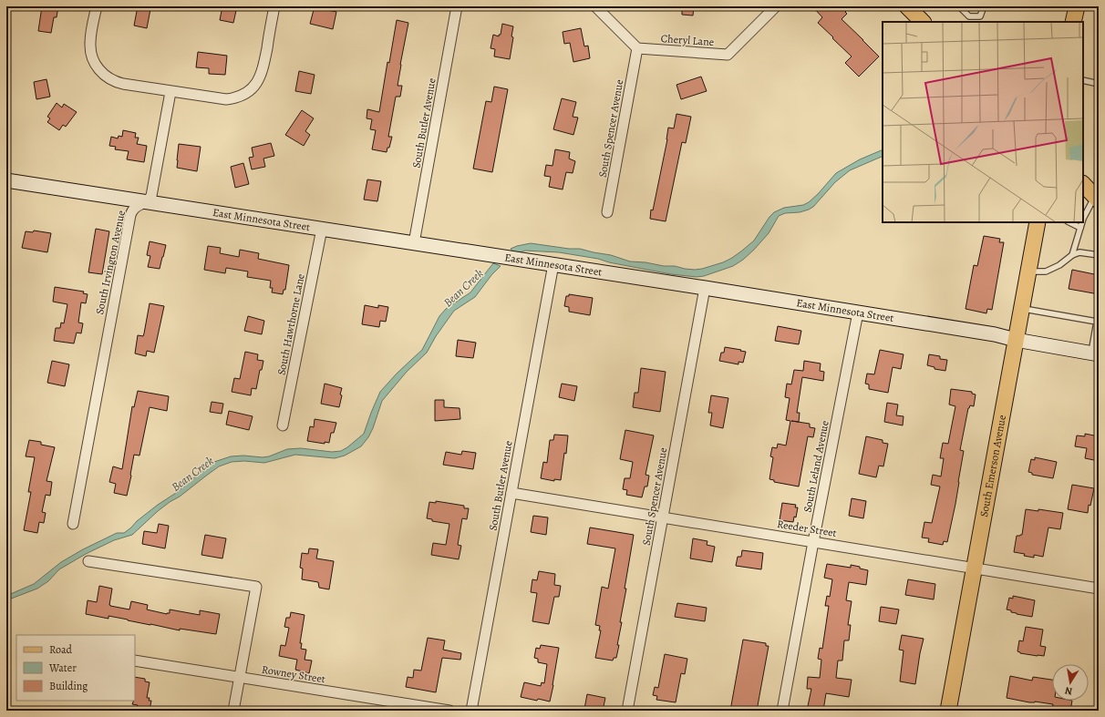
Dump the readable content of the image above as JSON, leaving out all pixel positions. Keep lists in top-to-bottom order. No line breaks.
{"streets":{"main road":["South Emerson Avenue"],"street":["Cheryl Lane","South Butler Avenue","South Spencer Avenue","East Minnesota Street","South Irvington Avenue","South Hawthorne Lane","South Leland Avenue","Reeder Street","Rowney Street"]},"crossings":[["Cheryl Lane","South Spencer Avenue"],["South Butler Avenue","East Minnesota Street"],["South Butler Avenue","Reeder Street"],["South Spencer Avenue","East Minnesota Street"],["South Spencer Avenue","Reeder Street"],["East Minnesota Street","South Irvington Avenue"],["East Minnesota Street","South Hawthorne Lane"],["East Minnesota Street","South Emerson Avenue"],["East Minnesota Street","South Leland Avenue"],["South Emerson Avenue","Reeder Street"],["South Leland Avenue","Reeder Street"]],"water":["Bean Creek"],"legend":["Road","Water","Building"],"north":"bottom"}
